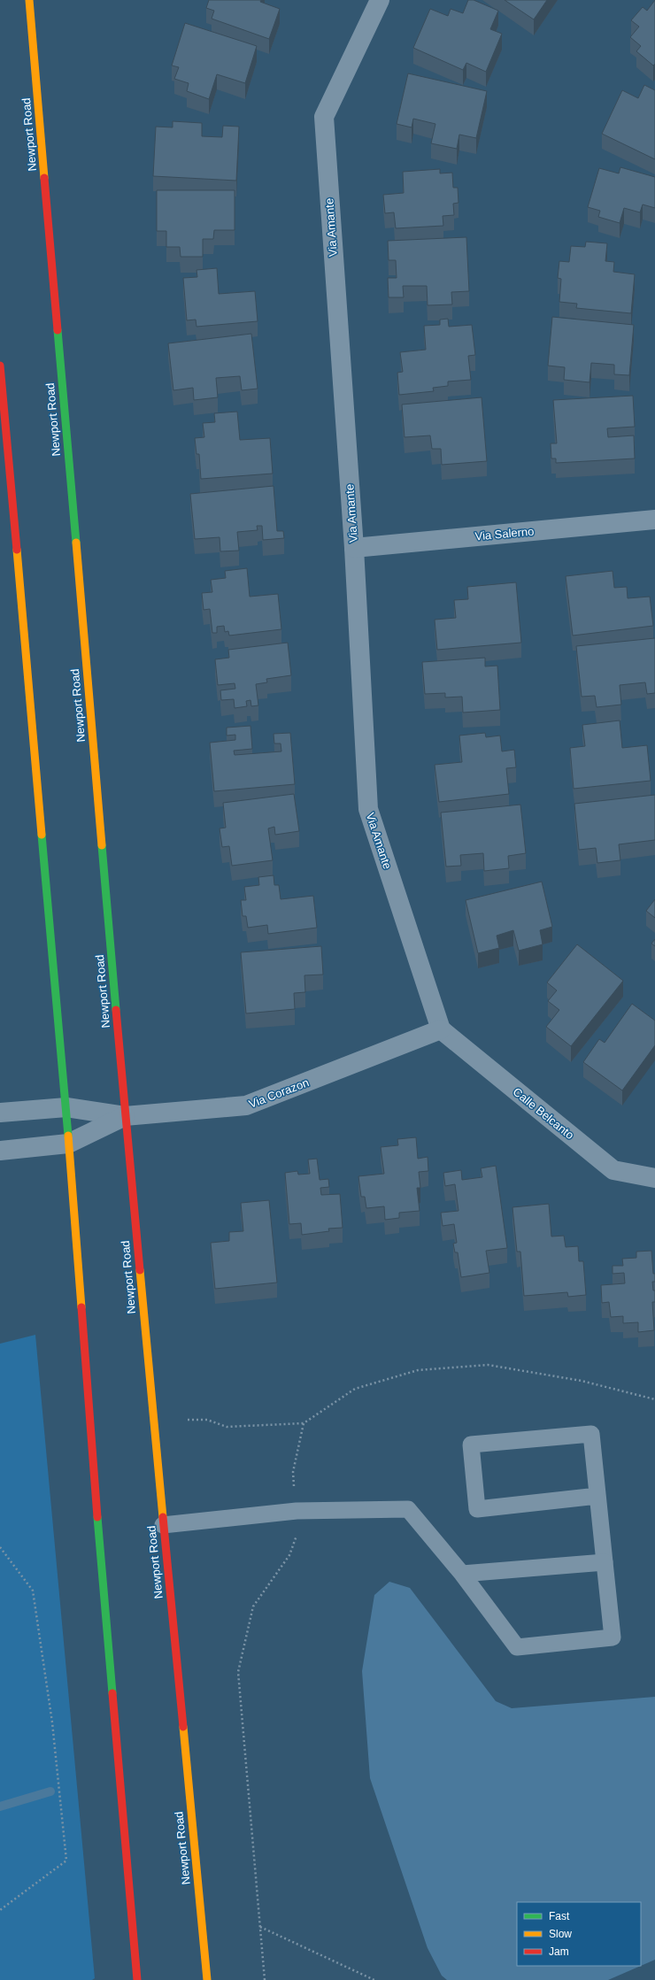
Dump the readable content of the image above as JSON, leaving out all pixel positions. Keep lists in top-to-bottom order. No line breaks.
{"streets":{"main road":["Newport Road"],"street":["Via Amante","Via Salerno","Via Corazon","Calle Belcanto"]},"crossings":[["Newport Road","Via Corazon"],["Via Amante","Via Salerno"],["Via Amante","Via Corazon"],["Via Amante","Calle Belcanto"],["Via Corazon","Calle Belcanto"]],"legend":["Fast","Slow","Jam"]}
